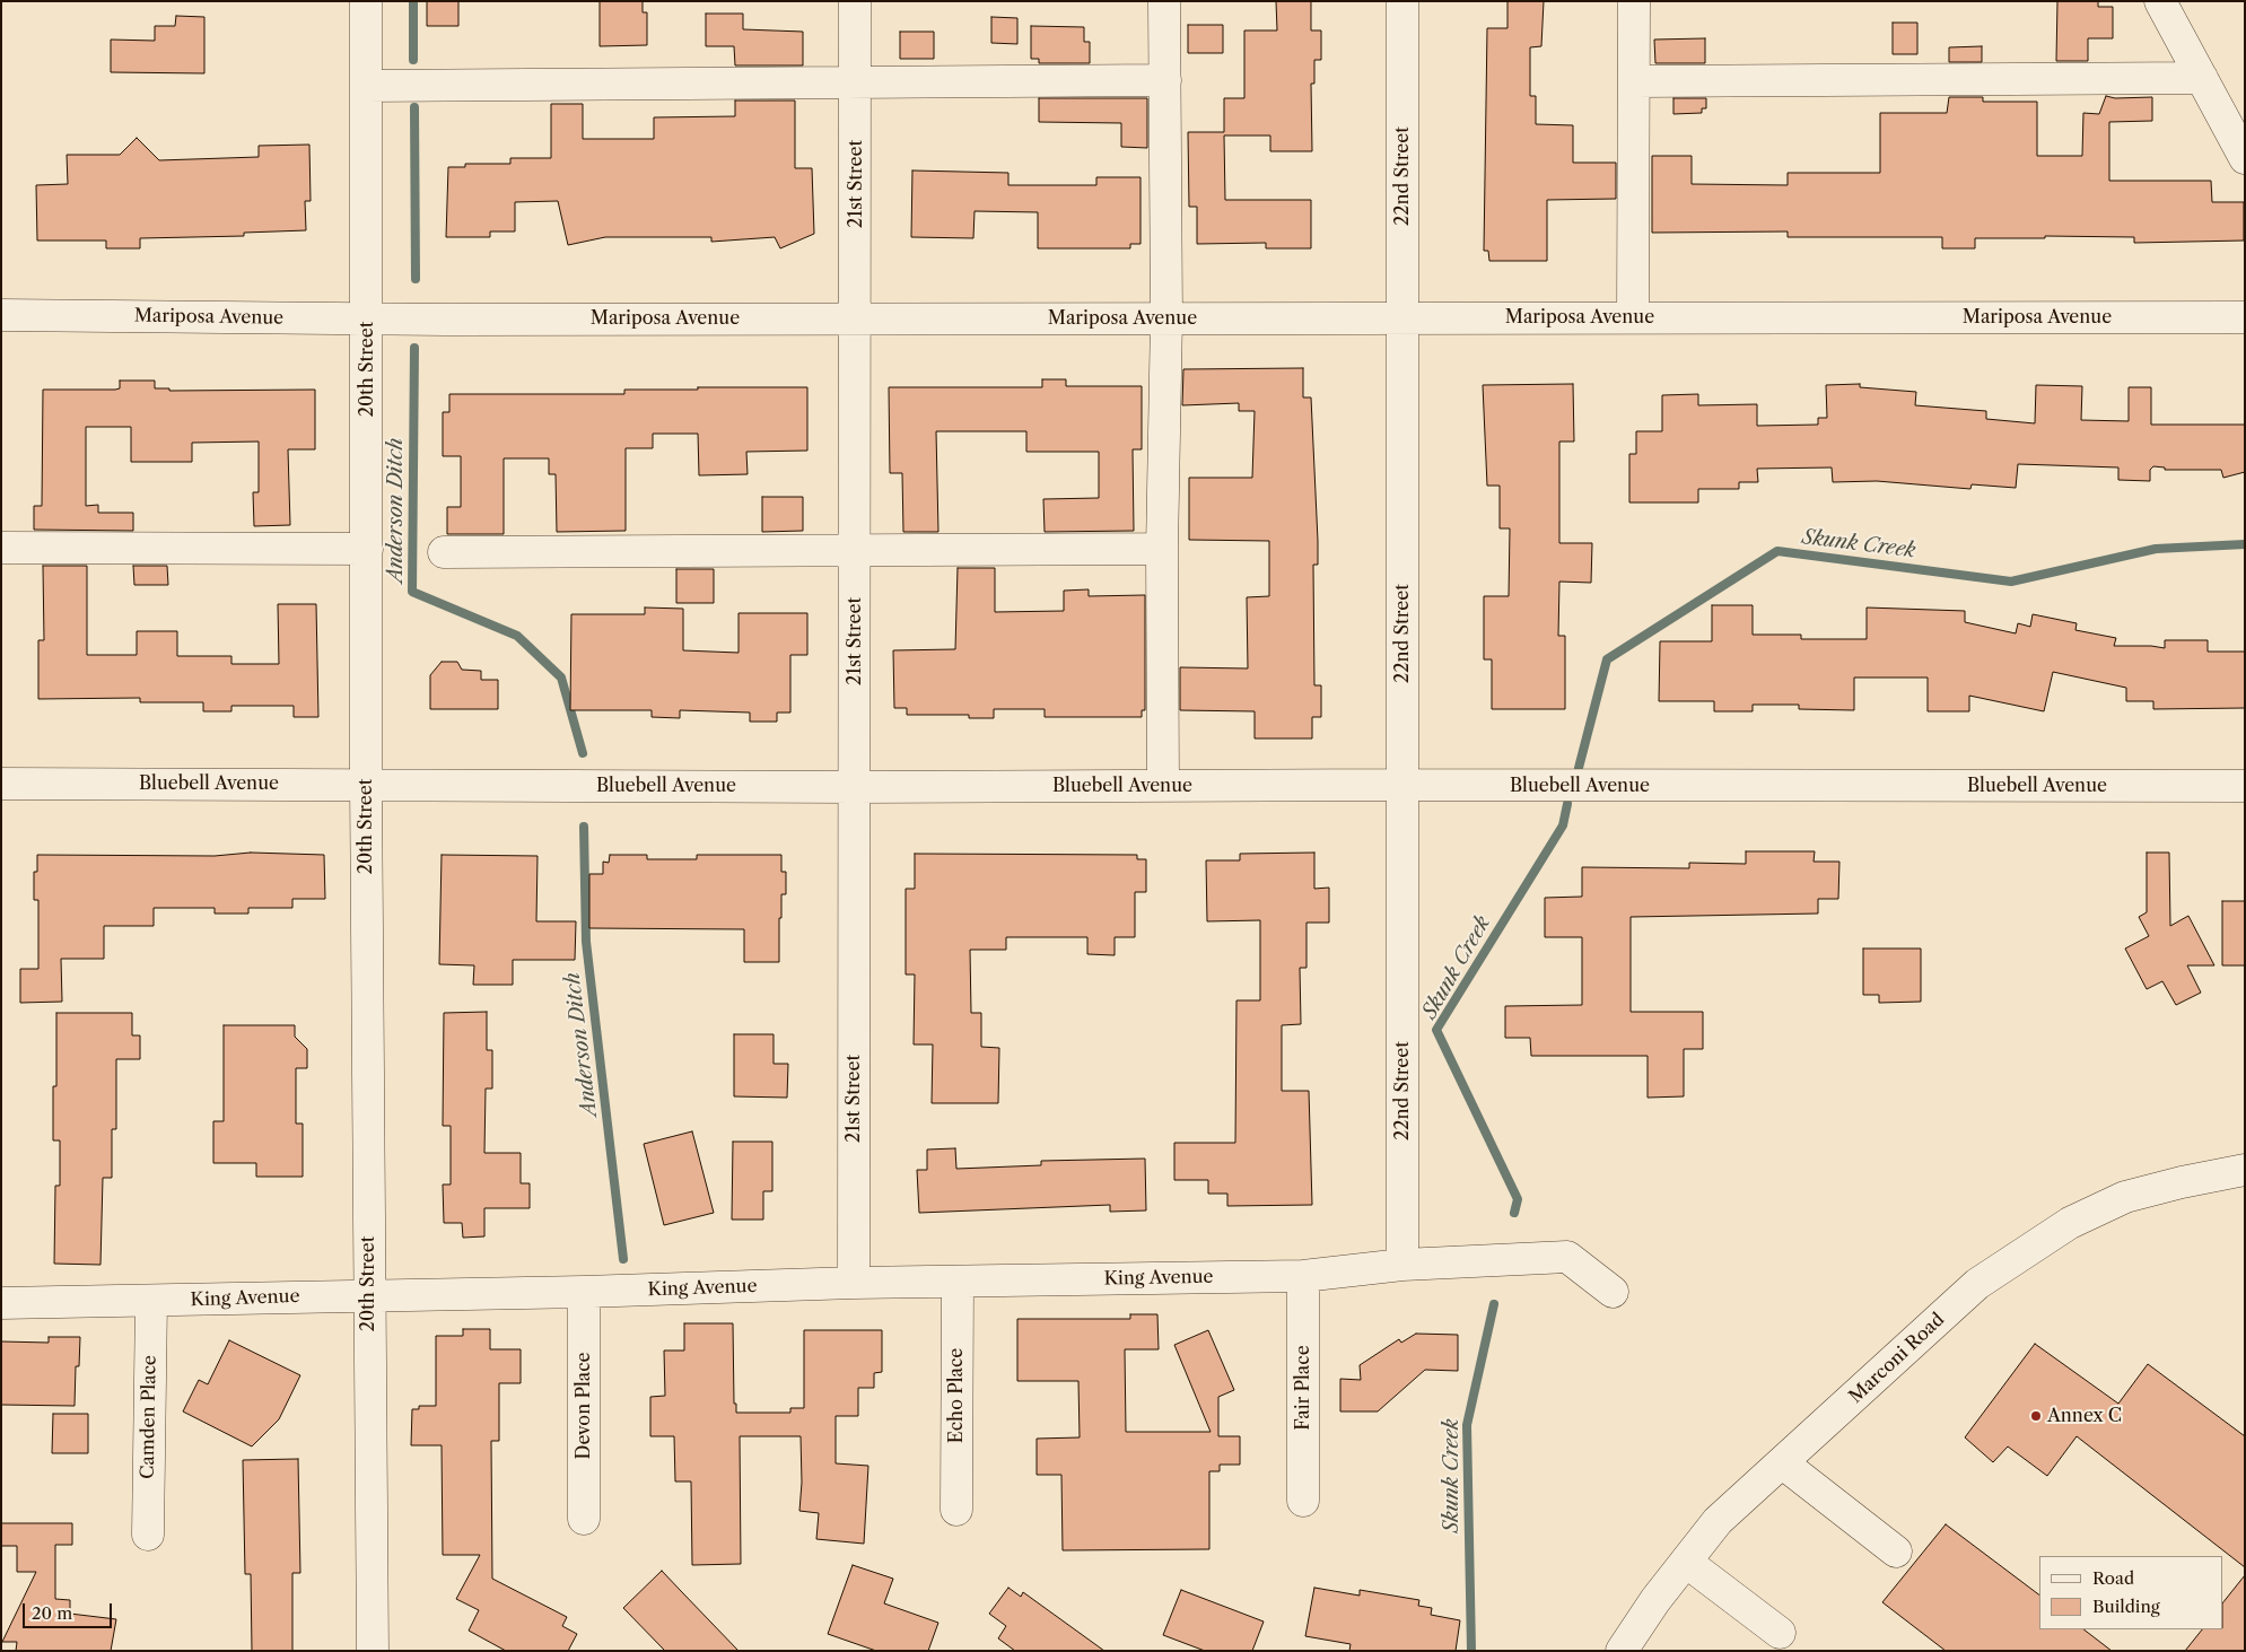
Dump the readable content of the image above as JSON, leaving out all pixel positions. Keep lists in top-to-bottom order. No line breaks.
{"streets":{"street":["22nd Street","21st Street","Mariposa Avenue","20th Street","Bluebell Avenue","King Avenue","Marconi Road","Fair Place","Echo Place","Devon Place","Camden Place"]},"crossings":[["22nd Street","Mariposa Avenue"],["22nd Street","Bluebell Avenue"],["22nd Street","King Avenue"],["21st Street","Mariposa Avenue"],["21st Street","Bluebell Avenue"],["21st Street","King Avenue"],["Mariposa Avenue","20th Street"],["20th Street","Bluebell Avenue"],["20th Street","King Avenue"],["King Avenue","Fair Place"],["King Avenue","Echo Place"],["King Avenue","Devon Place"],["King Avenue","Camden Place"]],"water":["Anderson Ditch","Skunk Creek"],"places":["Annex C"],"legend":["Road","Building"],"scale_bar":"20 m"}
